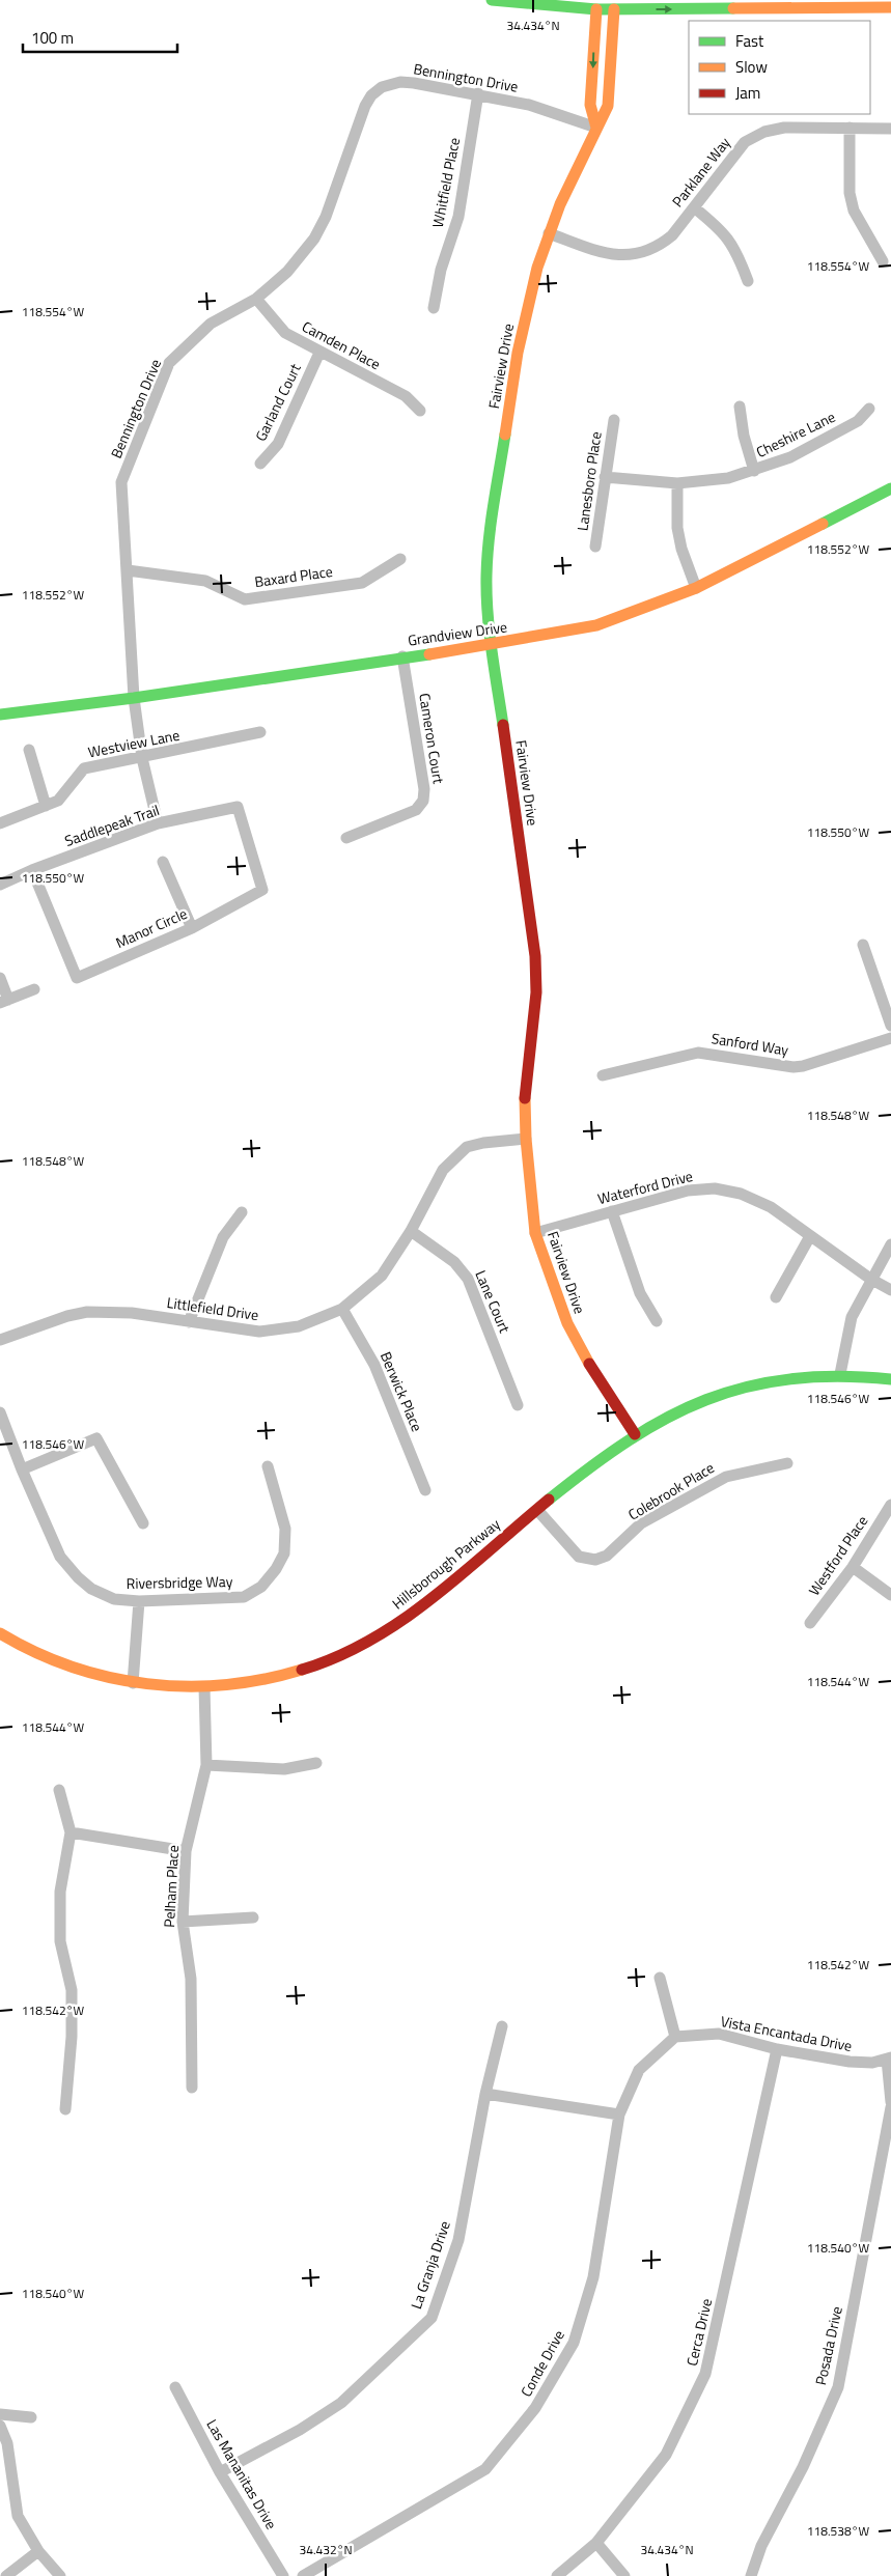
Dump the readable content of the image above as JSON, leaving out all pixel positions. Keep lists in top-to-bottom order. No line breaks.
{"streets":{"street":["Bennington Drive","Parklane Way","Whitfield Place","Camden Place","Fairview Drive","Garland Court","Cheshire Lane","Lanesboro Place","Baxard Place","Grandview Drive","Cameron Court","Westview Lane","Saddlepeak Trail","Manor Circle","Sanford Way","Waterford Drive","Lane Court","Littlefield Drive","Berwick Place","Colebrook Place","Westford Place","Hillsborough Parkway","Riversbridge Way","Pelham Place","Vista Encantada Drive","La Granja Drive","Cerca Drive","Posada Drive","Conde Drive","Las Mananitas Drive"]},"crossings":[["Bennington Drive","Whitfield Place"],["Bennington Drive","Camden Place"],["Bennington Drive","Fairview Drive"],["Bennington Drive","Baxard Place"],["Bennington Drive","Grandview Drive"],["Bennington Drive","Westview Lane"],["Bennington Drive","Saddlepeak Trail"],["Parklane Way","Fairview Drive"],["Camden Place","Garland Court"],["Fairview Drive","Grandview Drive"],["Fairview Drive","Waterford Drive"],["Fairview Drive","Littlefield Drive"],["Fairview Drive","Hillsborough Parkway"],["Cheshire Lane","Lanesboro Place"],["Grandview Drive","Cameron Court"],["Saddlepeak Trail","Manor Circle"],["Lane Court","Littlefield Drive"],["Littlefield Drive","Berwick Place"],["Colebrook Place","Hillsborough Parkway"],["Hillsborough Parkway","Pelham Place"],["Vista Encantada Drive","Cerca Drive"],["Vista Encantada Drive","Conde Drive"],["La Granja Drive","Las Mananitas Drive"]],"legend":["Fast","Slow","Jam"],"scale_bar":"100 m","coordinates":["34.434°N","118.554°W","118.552°W","118.550°W","118.548°W","118.546°W","118.544°W","118.542°W","118.540°W","118.538°W","34.432°N"]}
